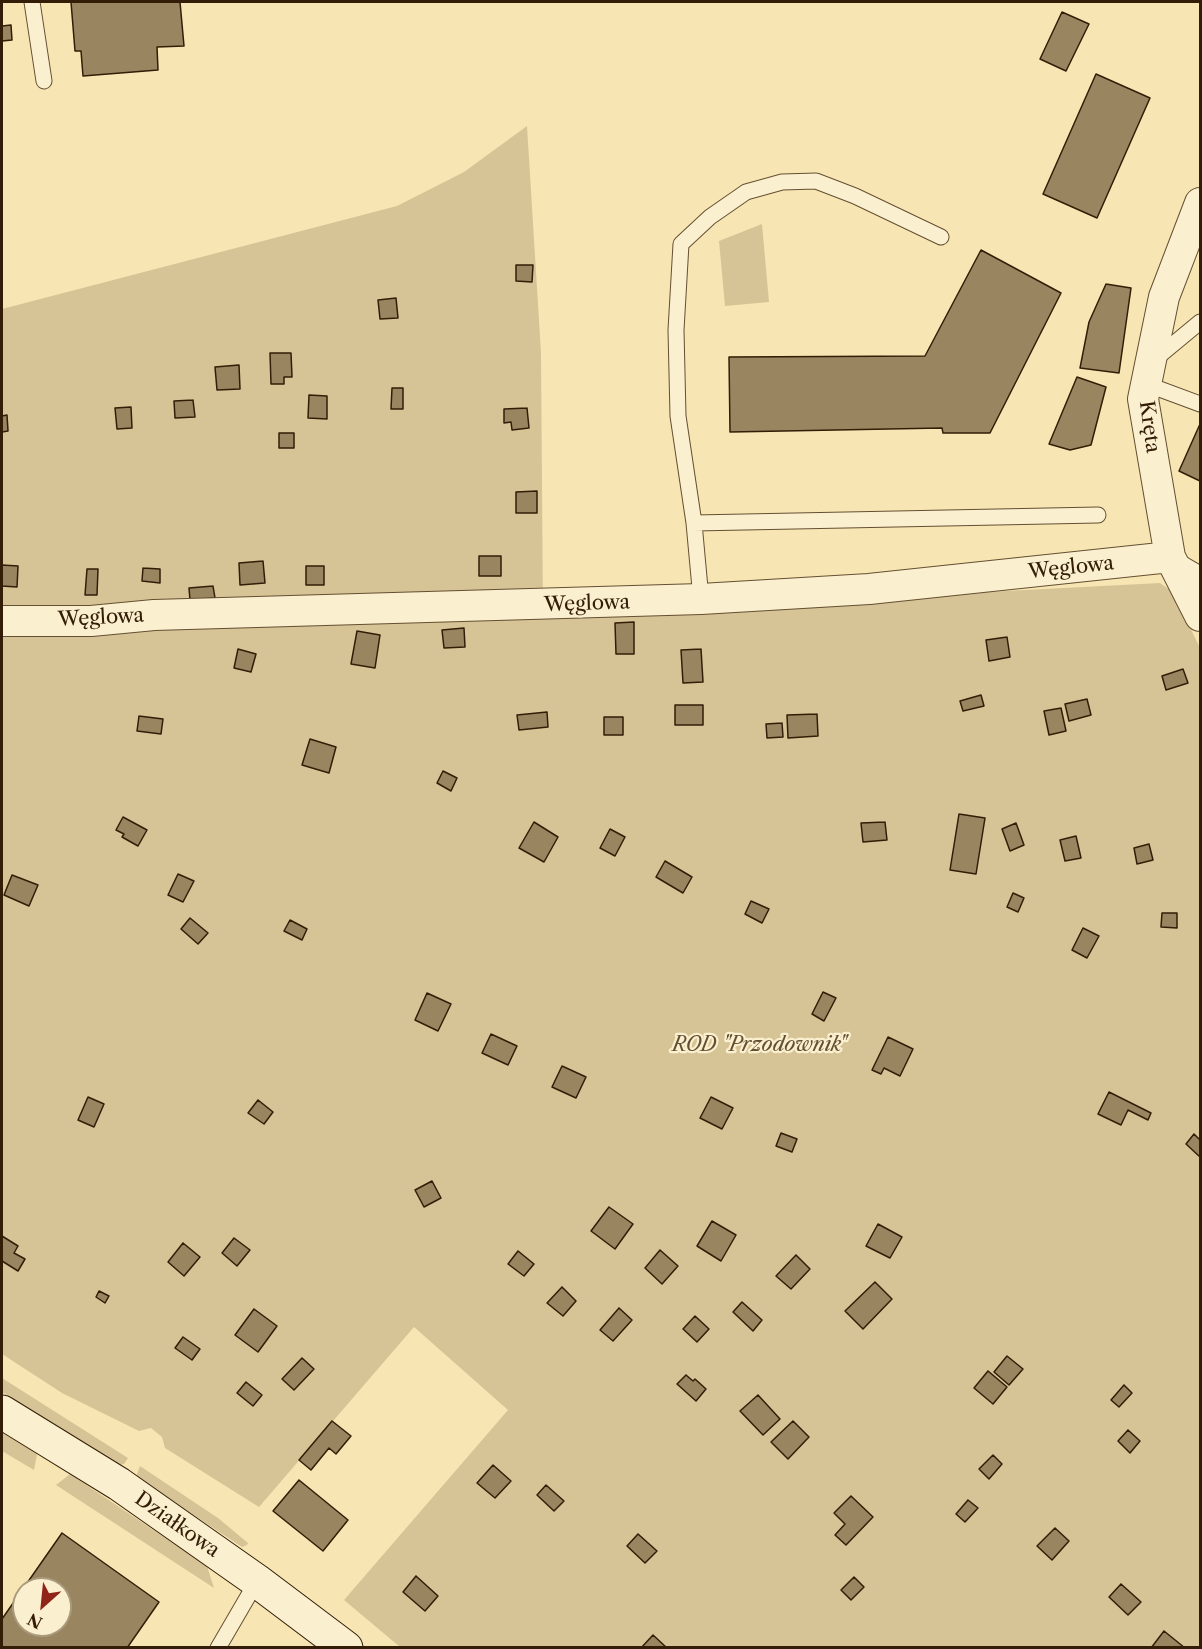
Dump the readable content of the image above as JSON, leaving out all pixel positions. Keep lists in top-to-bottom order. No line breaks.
{"streets":{"street":["Kręta","Węglowa","Działkowa"]},"crossings":[["Kręta","Węglowa"]],"parks":["ROD \"Przodownik\""],"north":"bottom left"}
